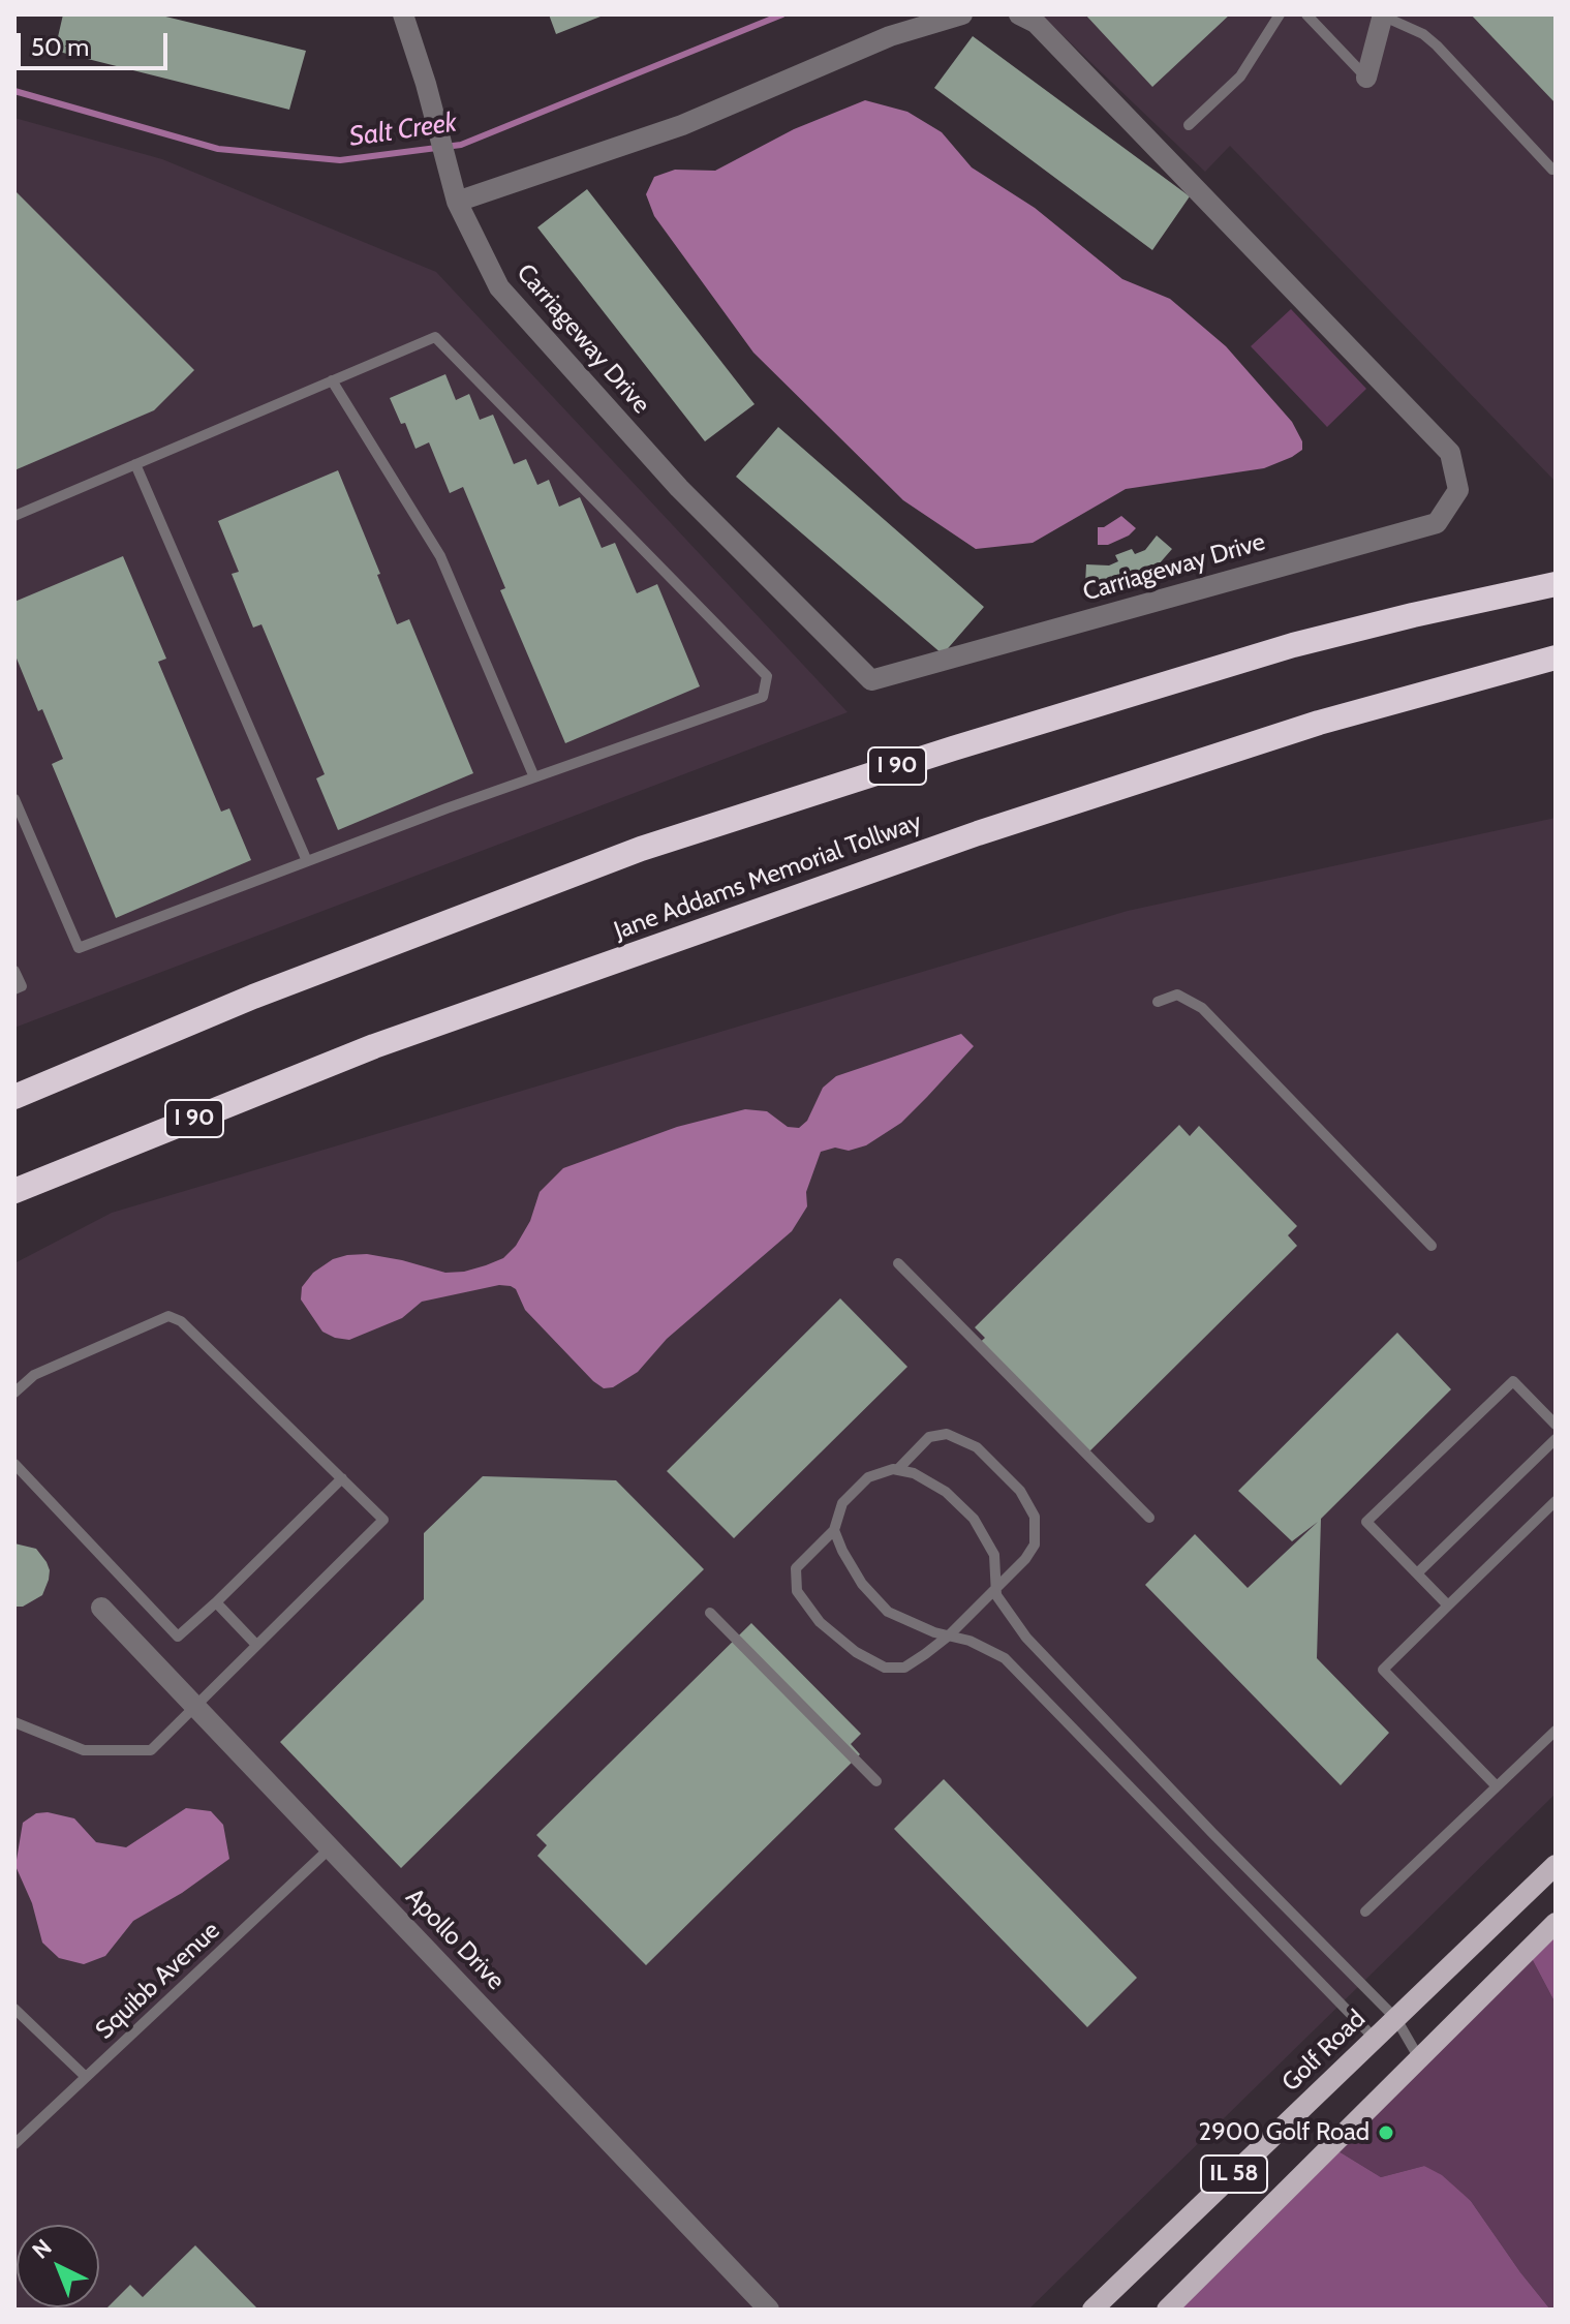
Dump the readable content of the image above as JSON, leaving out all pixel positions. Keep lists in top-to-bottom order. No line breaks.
{"streets":{"highway":["I 90","Jane Addams Memorial Tollway"],"main road":["Golf Road","IL 58"],"street":["Carriageway Drive","Apollo Drive"],"lane":["Squibb Avenue"]},"crossings":[["Apollo Drive","Squibb Avenue"]],"water":["Salt Creek"],"places":["2900 Golf Road"],"scale_bar":"50 m","north":"top left"}
